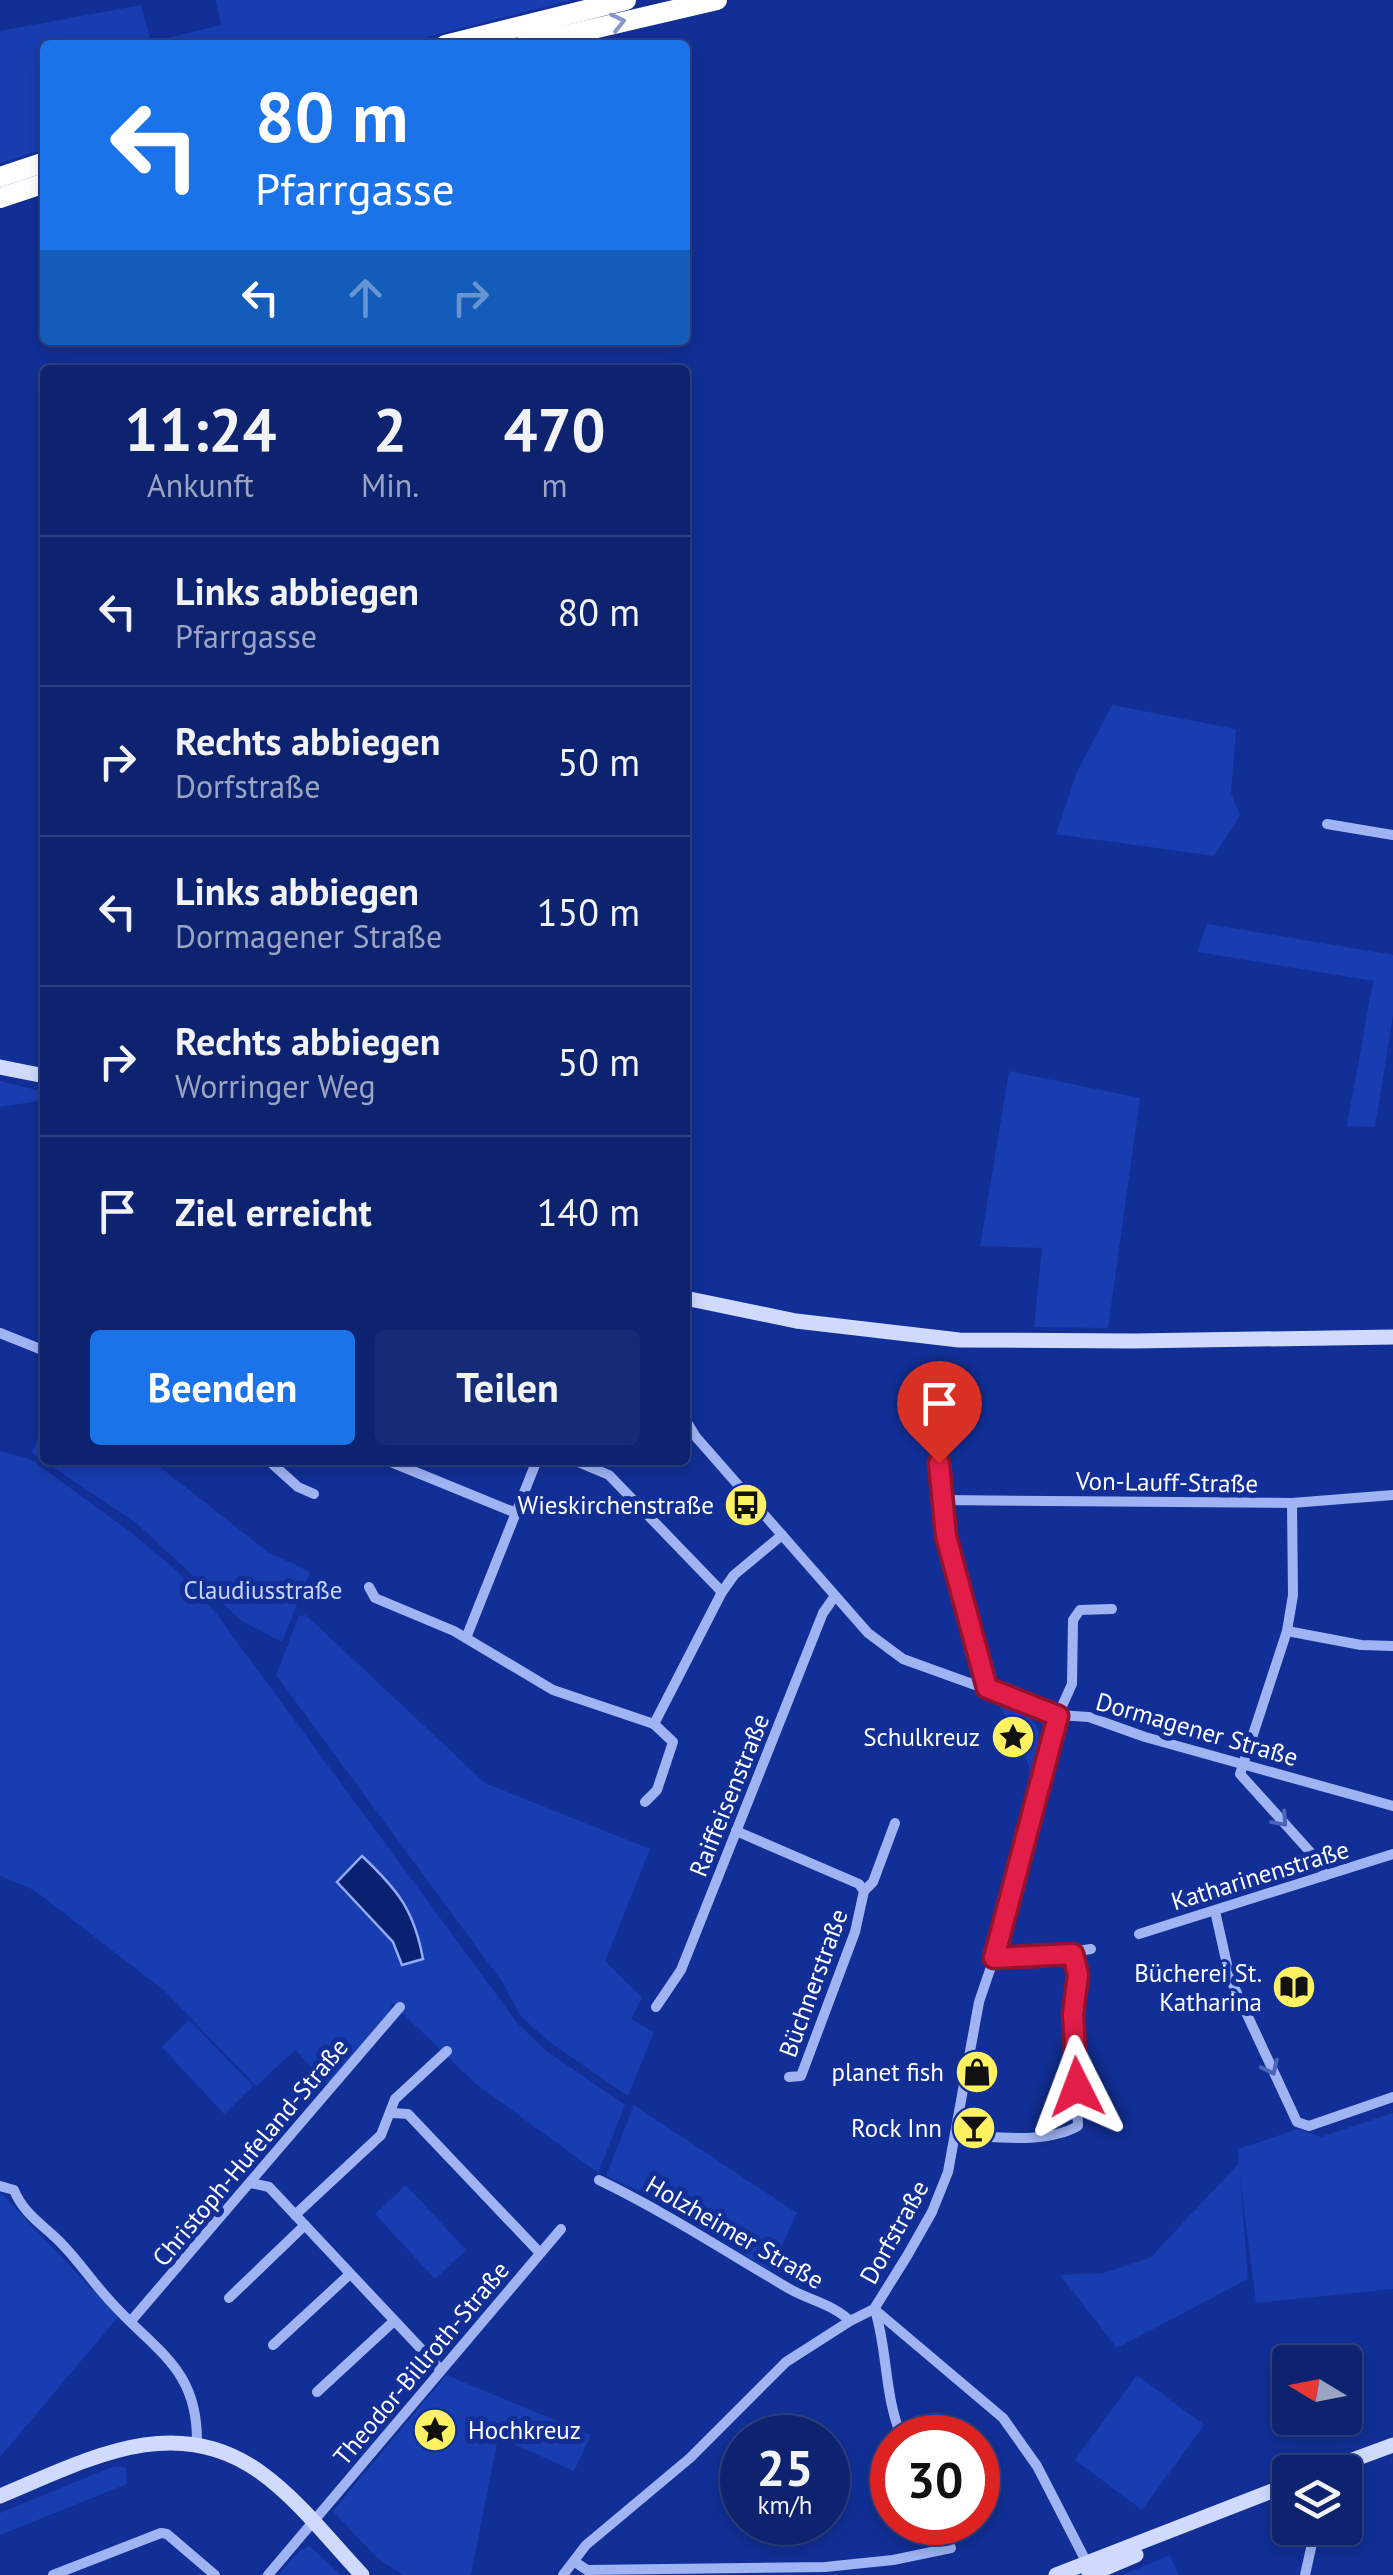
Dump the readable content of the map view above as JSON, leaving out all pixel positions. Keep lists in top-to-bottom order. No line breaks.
{"streets":{"street":["Von-Lauff-Straße","Dormagener Straße","Raiffeisenstraße","Katharinenstraße","Büchnerstraße","Christoph-Hufeland-Straße","Holzheimer Straße","Dorfstraße","Theodor-Billroth-Straße"]},"crossings":[["Dormagener Straße","Raiffeisenstraße"],["Dormagener Straße","Dorfstraße"],["Raiffeisenstraße","Büchnerstraße"],["Holzheimer Straße","Dorfstraße"]],"parks":["Claudiusstraße"],"places":{"bus stop":["Wieskirchenstraße"],"place":["Schulkreuz","Hochkreuz"],"library":["Bücherei St. Katharina"],"shop":["planet fish"],"bar":["Rock Inn"]},"north":"left","page":{"turn":["80 m","Pfarrgasse"],"eta":["11:24","Ankunft","2","Min.","470","m"],"list":[{"name":"Links abbiegen","note":"Pfarrgasse","value":"80 m"},{"name":"Rechts abbiegen","note":"Dorfstraße","value":"50 m"},{"name":"Links abbiegen","note":"Dormagener Straße","value":"150 m"},{"name":"Rechts abbiegen","note":"Worringer Weg","value":"50 m"},{"name":"Ziel erreicht","value":"140 m"}],"buttons":["Beenden","Teilen"],"speed":"25 km/h","limit":"30"}}
